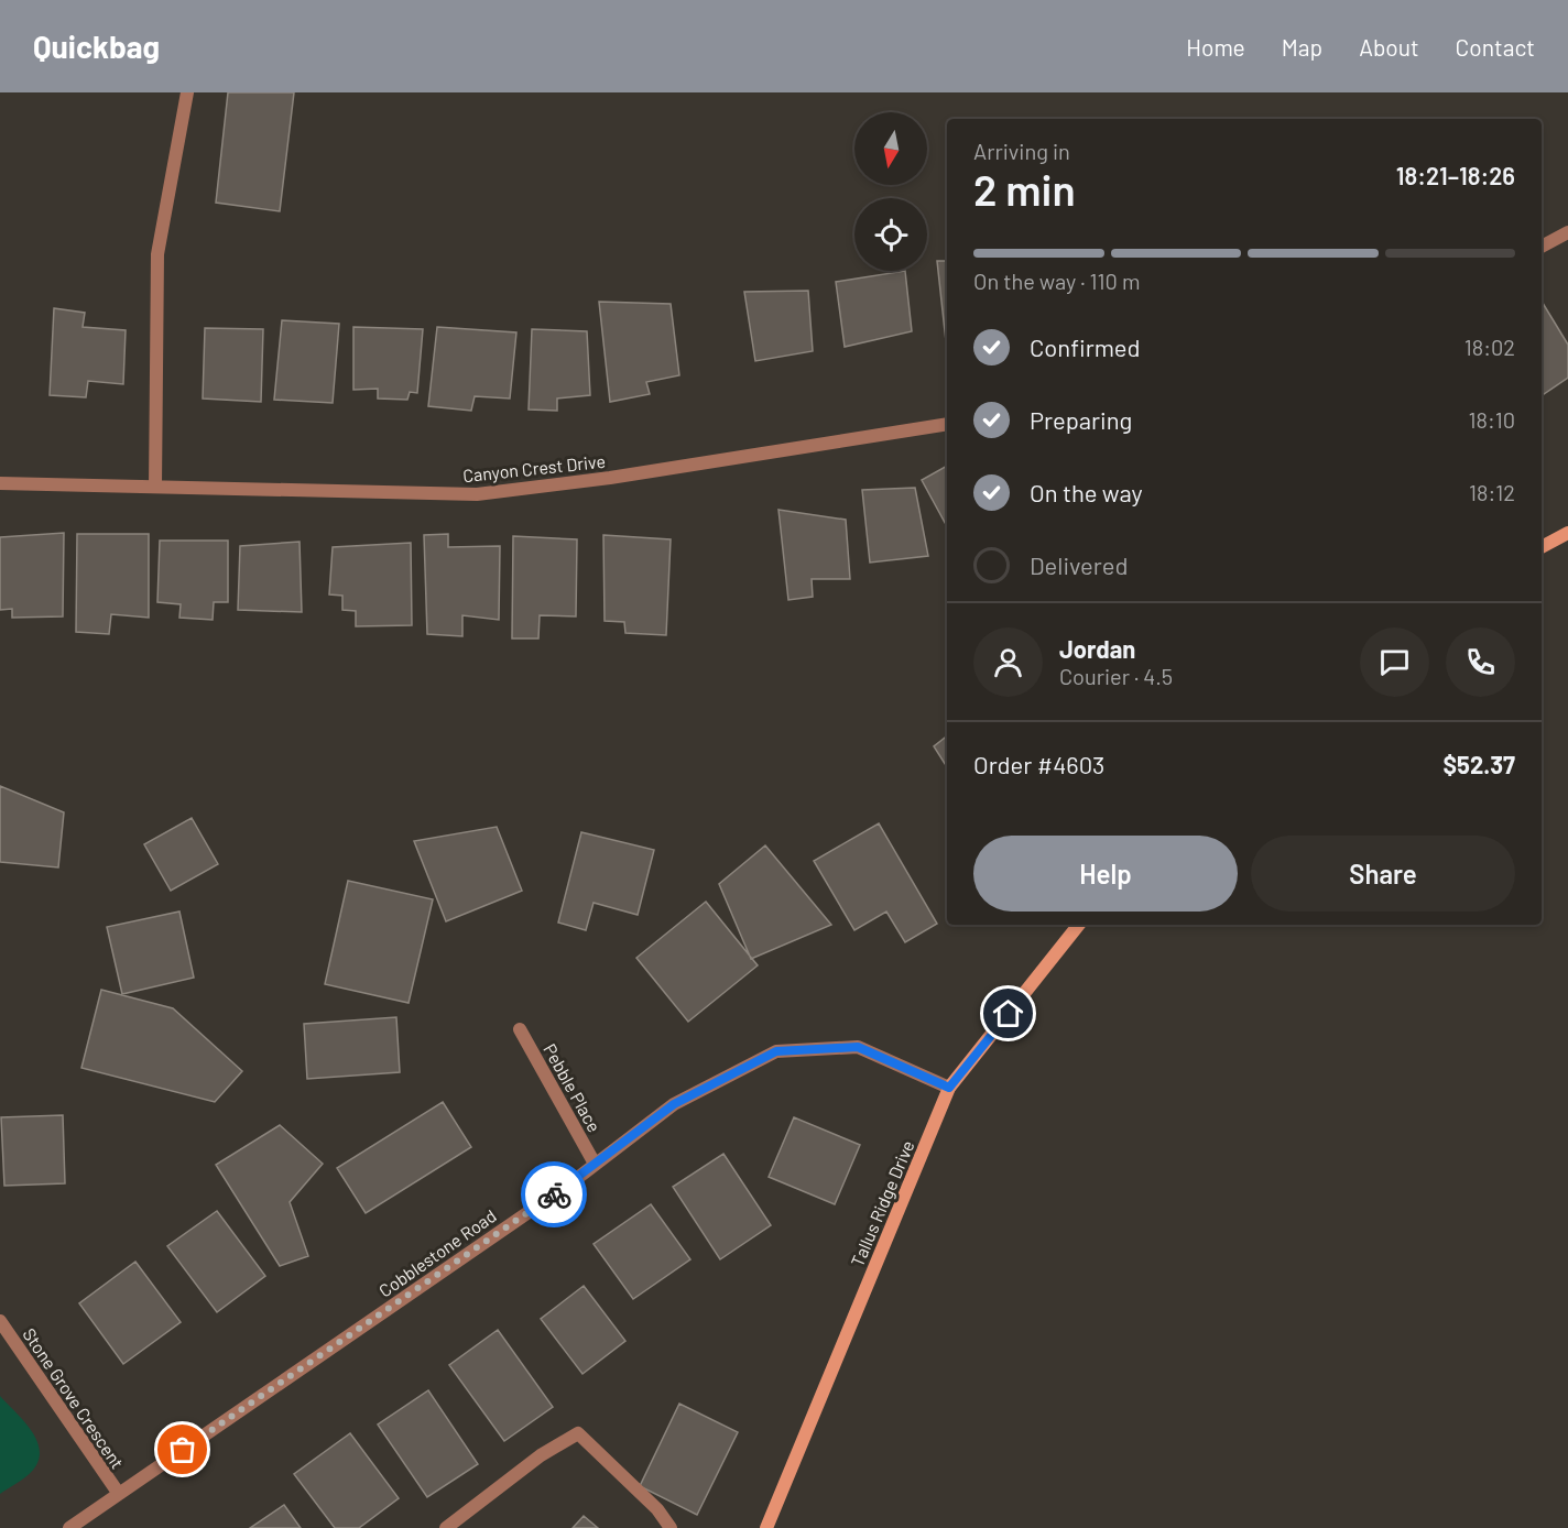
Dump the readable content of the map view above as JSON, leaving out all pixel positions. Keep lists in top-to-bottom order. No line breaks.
{"streets":{"street":["Canyon Crest Drive","Pebble Place","Tallus Ridge Drive","Cobblestone Road","Stone Grove Crescent"]},"crossings":[["Pebble Place","Cobblestone Road"],["Tallus Ridge Drive","Cobblestone Road"],["Cobblestone Road","Stone Grove Crescent"]],"north":"bottom","page":{"header":"Quickbag","nav":["Home","Map","About","Contact"],"heading":["2 min","Arriving in","18:21–18:26"],"panel":["Jordan","Courier · 4.5","Order #4603","$52.37"],"bar":"On the way · 110 m","list":[["Confirmed","18:02"],["Preparing","18:10"],["On the way","18:12"],"Delivered"],"buttons":["Help","Share"]}}
